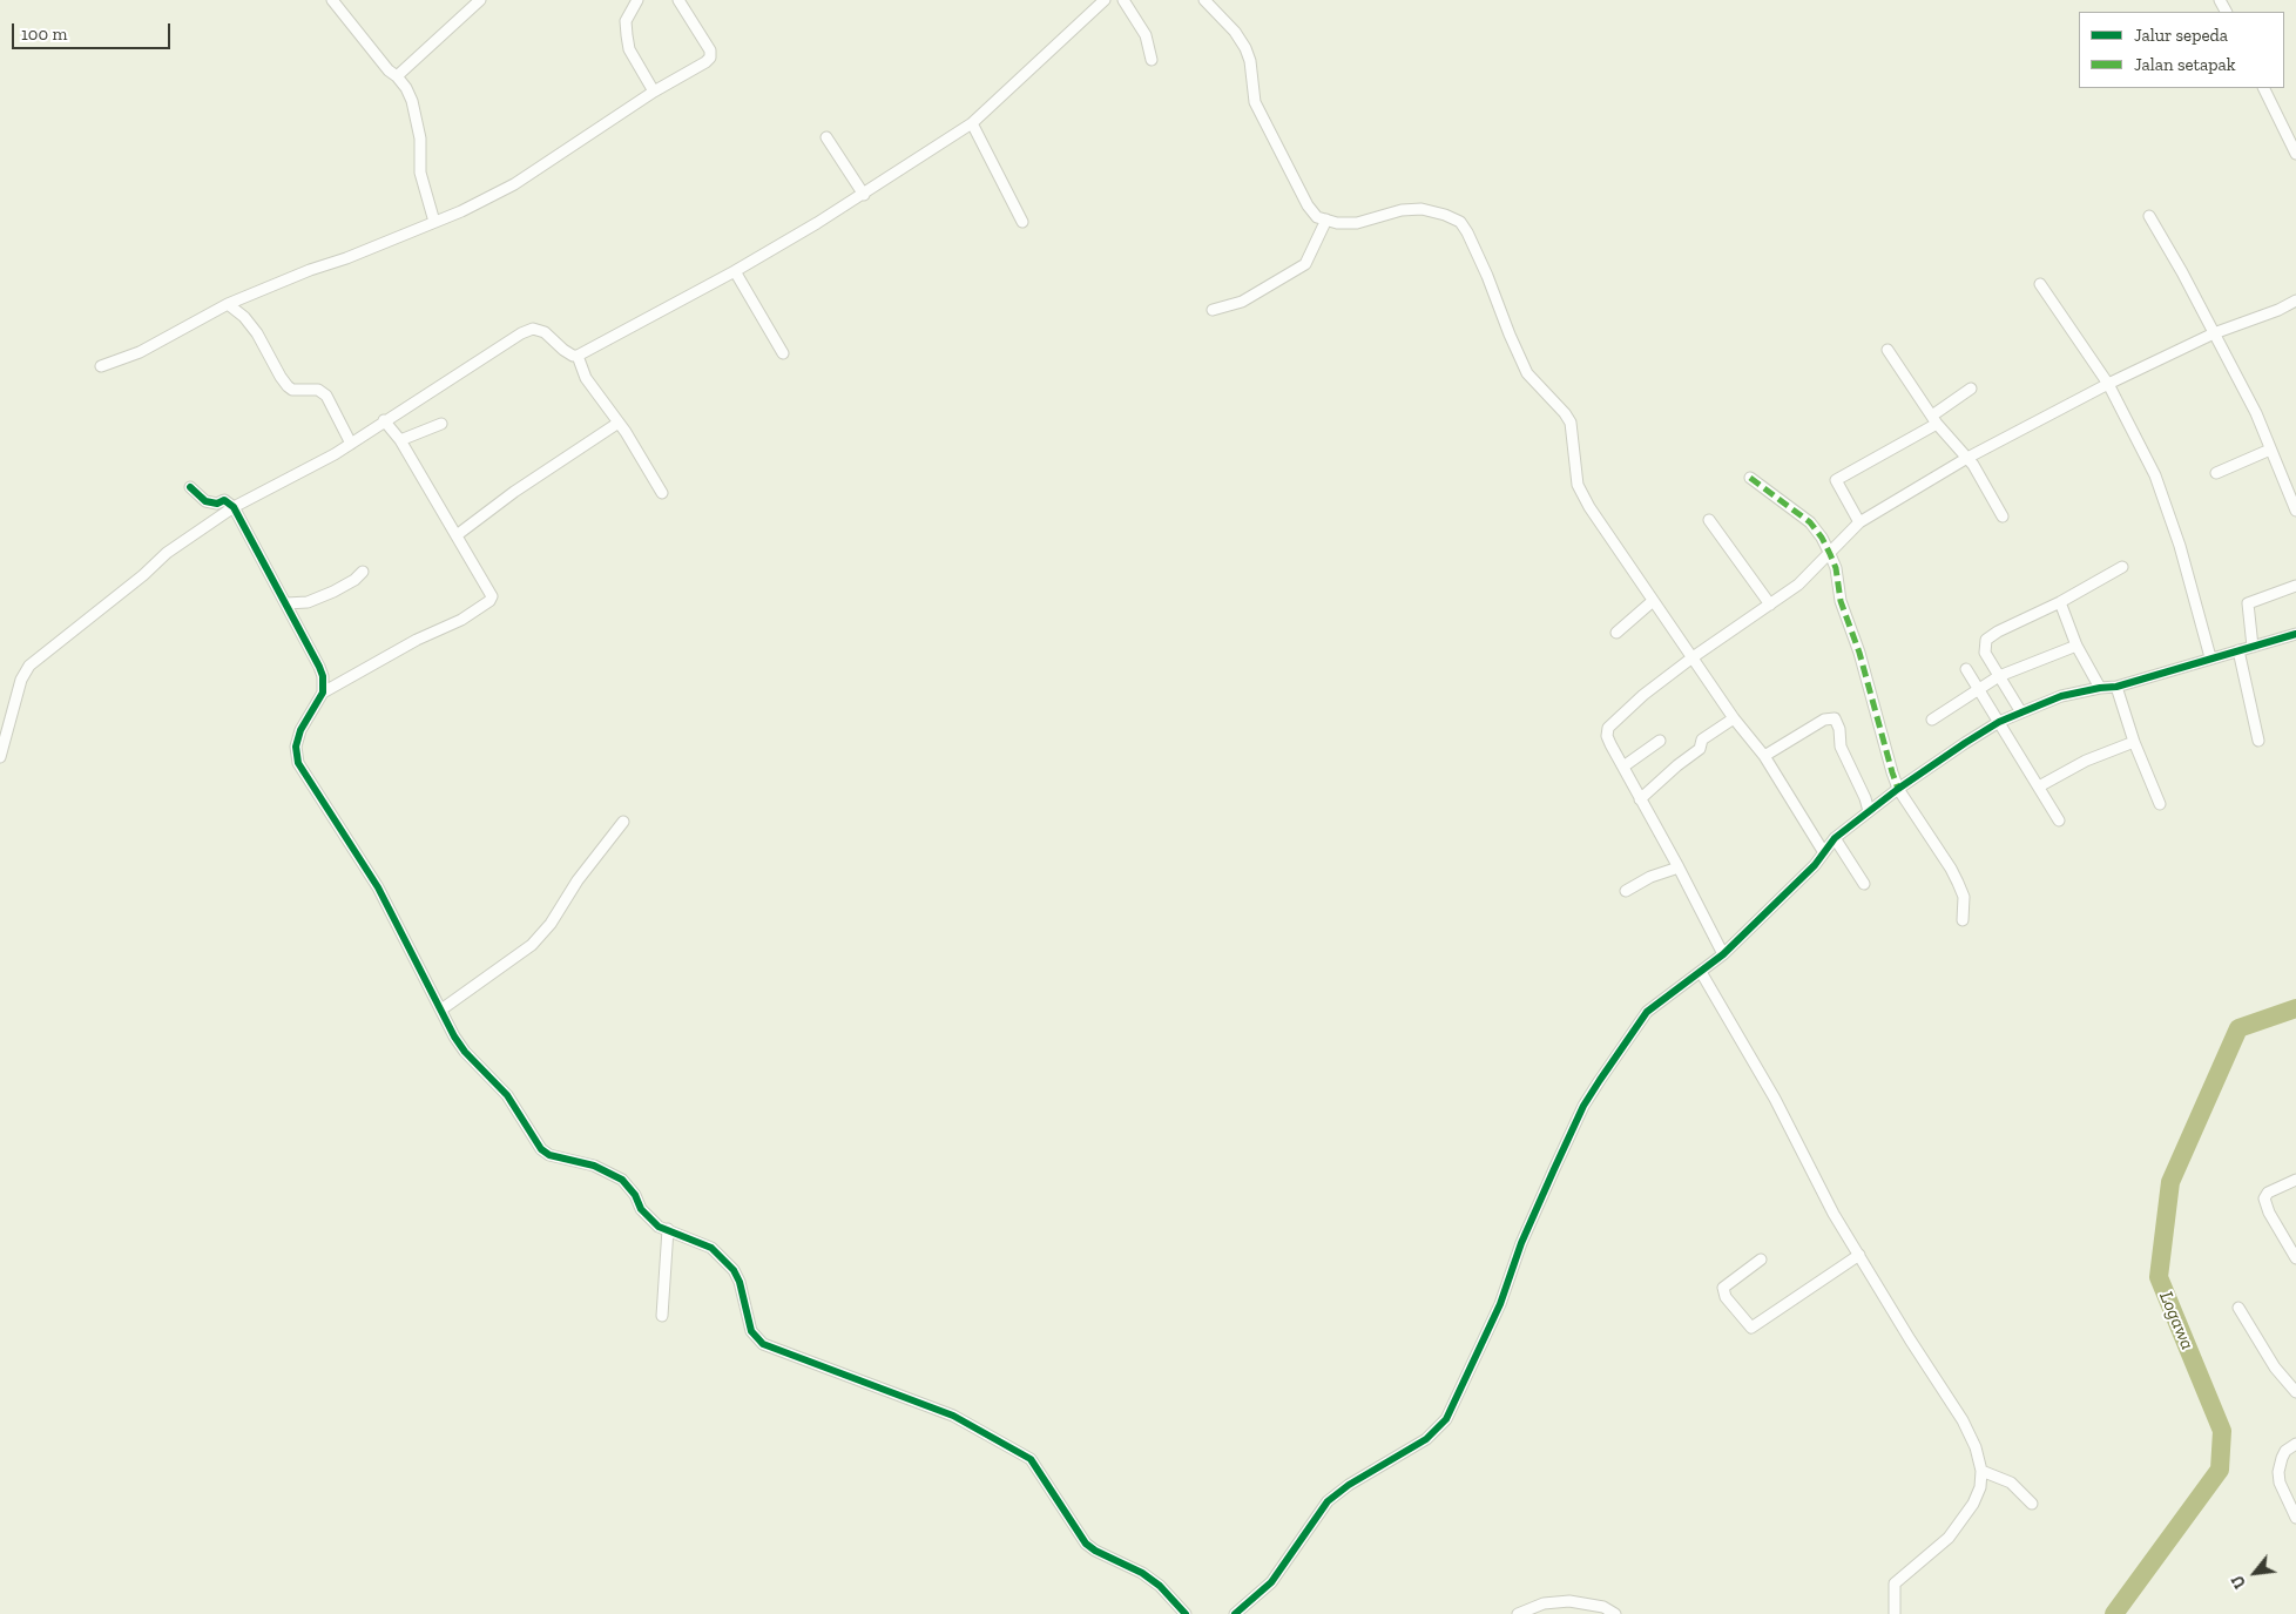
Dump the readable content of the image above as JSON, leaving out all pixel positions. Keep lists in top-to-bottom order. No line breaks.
{"water":["Logawa"],"legend":["Jalur sepeda","Jalan setapak"],"scale_bar":"100 m","north":"bottom left"}
